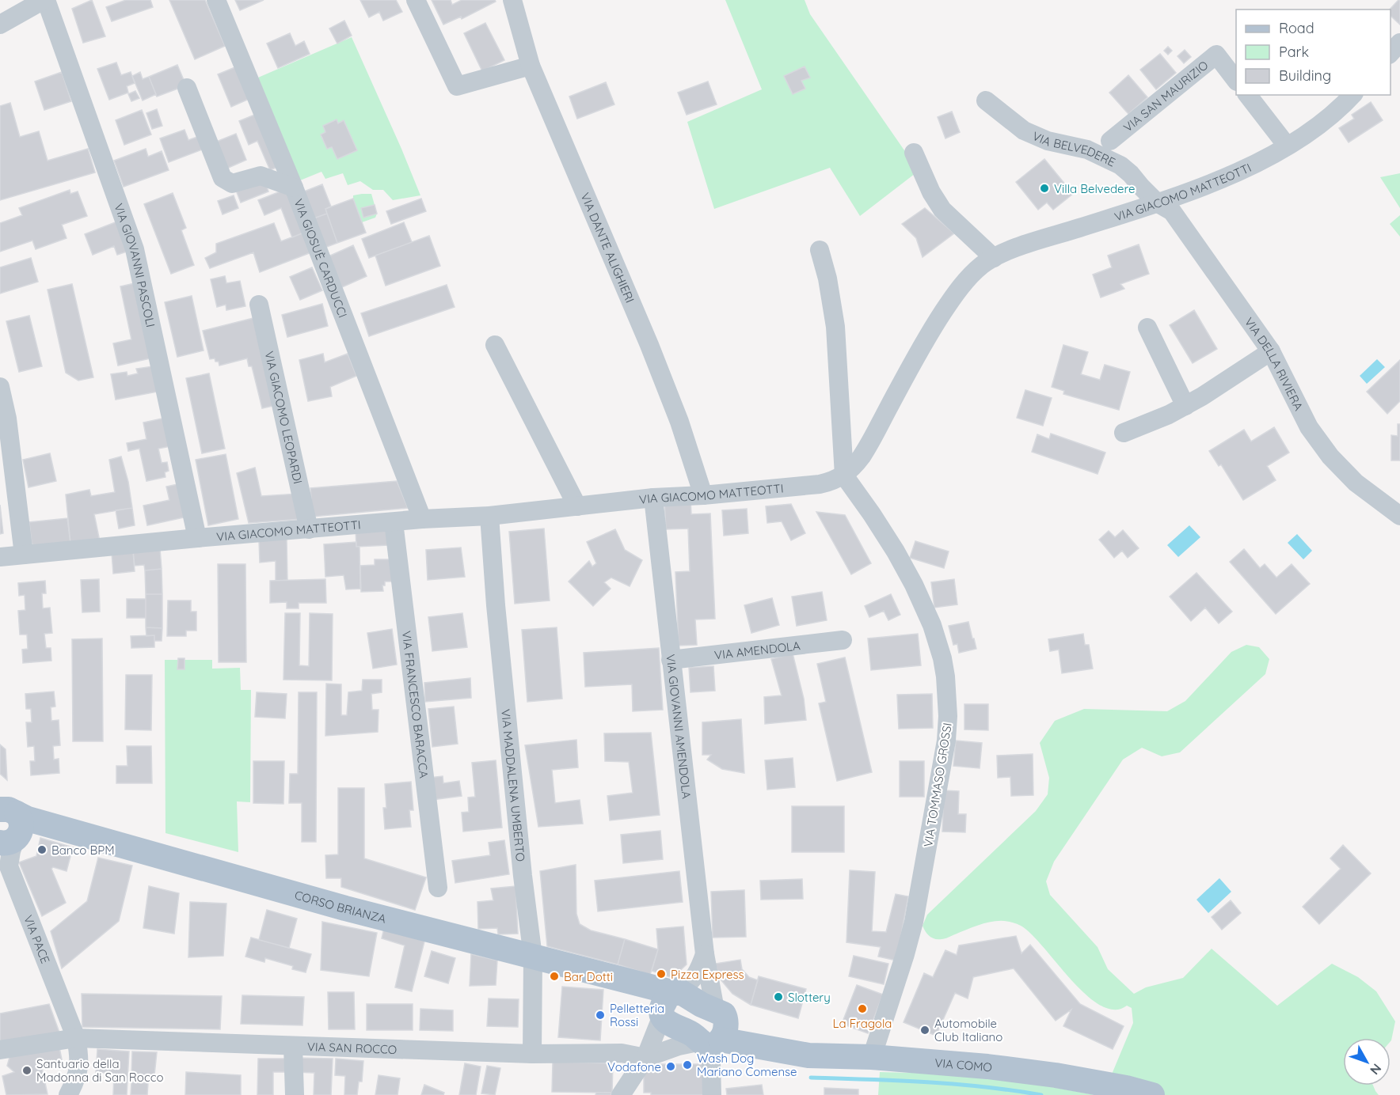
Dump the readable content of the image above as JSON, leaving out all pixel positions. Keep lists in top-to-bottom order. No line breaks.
{"streets":{"main road":["CORSO BRIANZA","VIA COMO"],"street":["VIA SAN MAURIZIO","VIA BELVEDERE","VIA GIACOMO MATTEOTTI","VIA DANTE ALIGHIERI","VIA GIOSUÈ CARDUCCI","VIA GIOVANNI PASCOLI","VIA DELLA RIVIERA","VIA GIACOMO LEOPARDI","VIA AMENDOLA","VIA FRANCESCO BARACCA","VIA GIOVANNI AMENDOLA","VIA MADDALENA UMBERTO","VIA TOMMASO GROSSI","VIA PACE","VIA SAN ROCCO"]},"crossings":[["VIA BELVEDERE","VIA GIACOMO MATTEOTTI"],["VIA BELVEDERE","VIA DELLA RIVIERA"],["VIA GIACOMO MATTEOTTI","VIA DANTE ALIGHIERI"],["VIA GIACOMO MATTEOTTI","VIA GIOSUÈ CARDUCCI"],["VIA GIACOMO MATTEOTTI","VIA GIOVANNI PASCOLI"],["VIA GIACOMO MATTEOTTI","VIA DELLA RIVIERA"],["VIA GIACOMO MATTEOTTI","VIA GIACOMO LEOPARDI"],["VIA GIACOMO MATTEOTTI","VIA FRANCESCO BARACCA"],["VIA GIACOMO MATTEOTTI","VIA GIOVANNI AMENDOLA"],["VIA GIACOMO MATTEOTTI","VIA MADDALENA UMBERTO"],["VIA GIACOMO MATTEOTTI","VIA TOMMASO GROSSI"],["VIA AMENDOLA","VIA GIOVANNI AMENDOLA"],["VIA GIOVANNI AMENDOLA","CORSO BRIANZA"],["VIA GIOVANNI AMENDOLA","VIA COMO"],["VIA MADDALENA UMBERTO","CORSO BRIANZA"],["VIA MADDALENA UMBERTO","VIA SAN ROCCO"],["VIA TOMMASO GROSSI","VIA COMO"],["CORSO BRIANZA","VIA PACE"],["VIA PACE","VIA SAN ROCCO"]],"places":["Villa Belvedere","Banco BPM","Pizza Express","Bar Dotti","Slottery","La Fragola","Pelletteria Rossi","Automobile Club Italiano","Wash Dog Mariano Comense","Vodafone","Santuario della Madonna di San Rocco"],"legend":["Road","Park","Building"],"north":"bottom right"}
